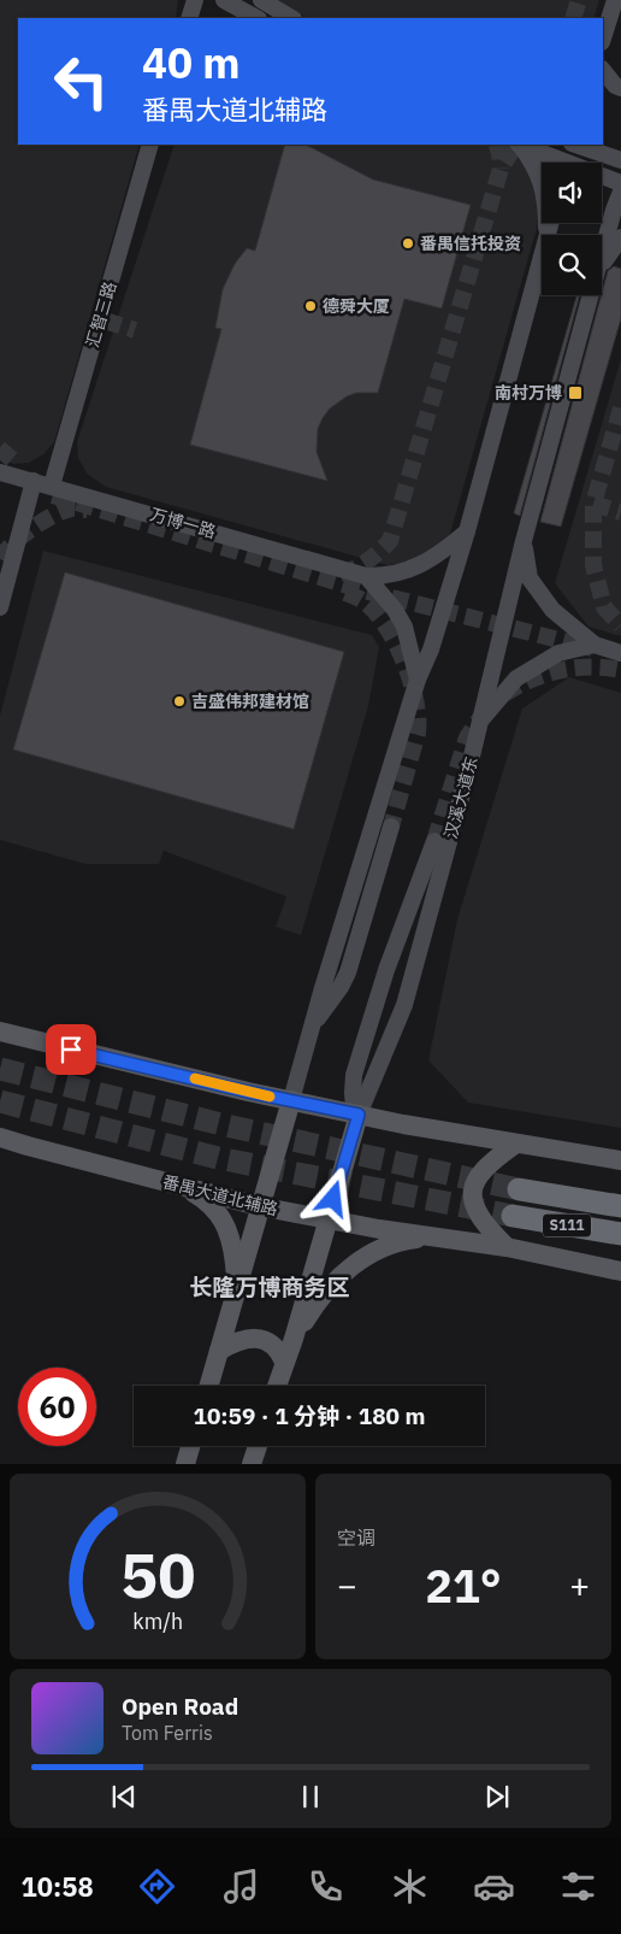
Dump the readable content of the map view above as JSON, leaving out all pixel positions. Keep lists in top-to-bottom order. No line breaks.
{"streets":{"highway":["S111"],"main road":["汉溪大道东","番禺大道北辅路"],"street":["汇智三路","万博一路"]},"crossings":[["汇智三路","万博一路"],["汉溪大道东","番禺大道北辅路"]],"districts":["长隆万博商务区"],"places":{"other":["番禺信托投资","德舜大厦","吉盛伟邦建材馆"],"transit":["南村万博"]},"page":{"turn":["40 m","番禺大道北辅路"],"limit":"60","trip":"10:59 · 1 分钟 · 180 m","tile":"空调","heat":["−","21°","+"],"song":["Open Road","Tom Ferris"],"tabs":"10:58","gauge":["50","km/h"]}}
